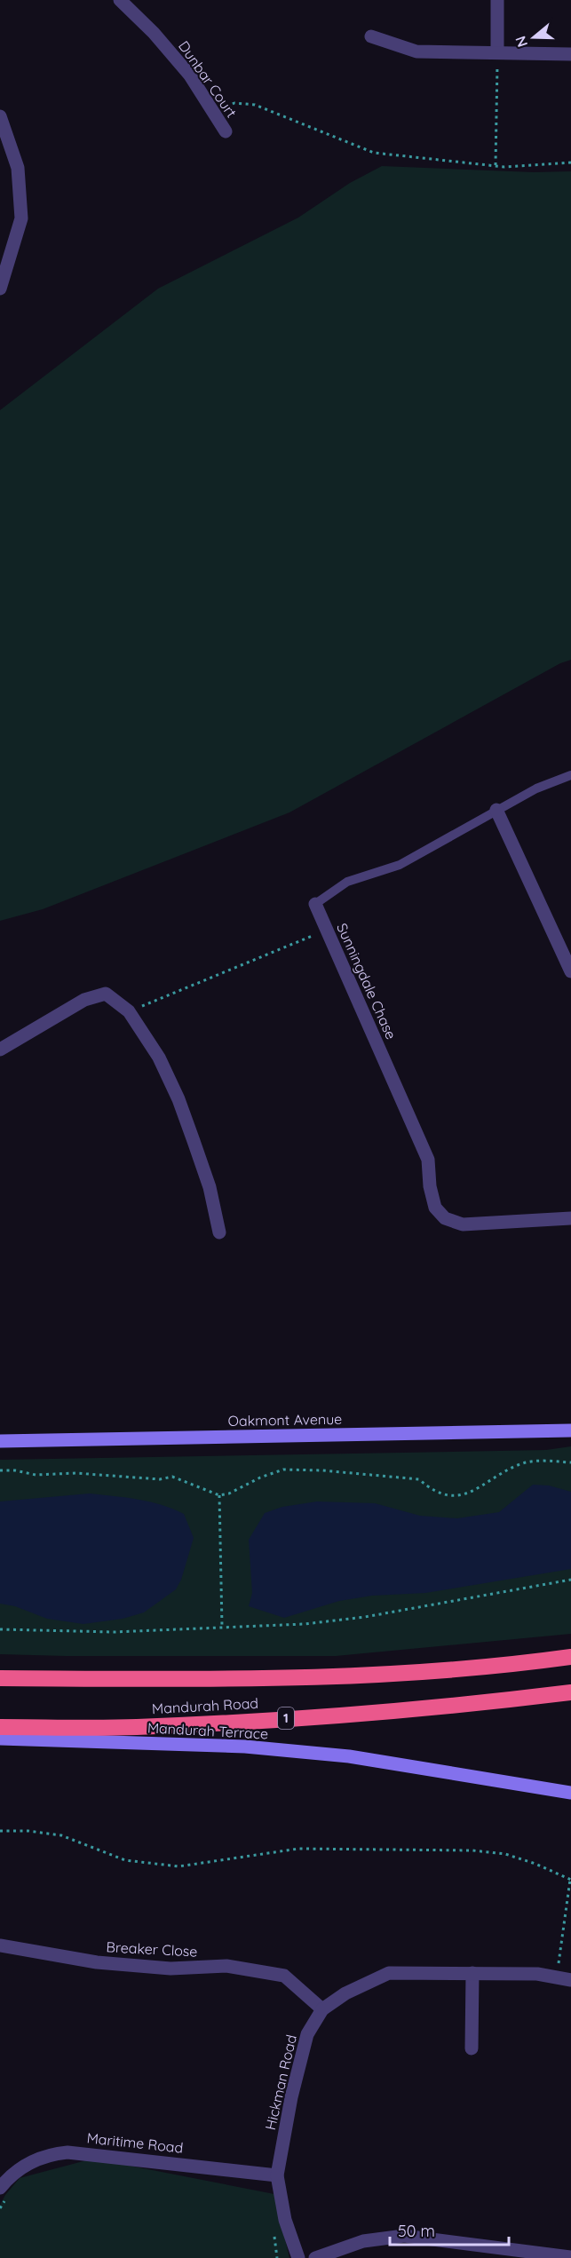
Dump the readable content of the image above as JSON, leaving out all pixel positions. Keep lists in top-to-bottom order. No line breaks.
{"streets":{"highway":["Mandurah Road","1"],"main road":["Oakmont Avenue","Mandurah Terrace"],"street":["Dunbar Court","Sunningdale Chase","Breaker Close","Hickman Road","Maritime Road"]},"crossings":[["Breaker Close","Hickman Road"],["Hickman Road","Maritime Road"]],"scale_bar":"50 m","north":"left"}
